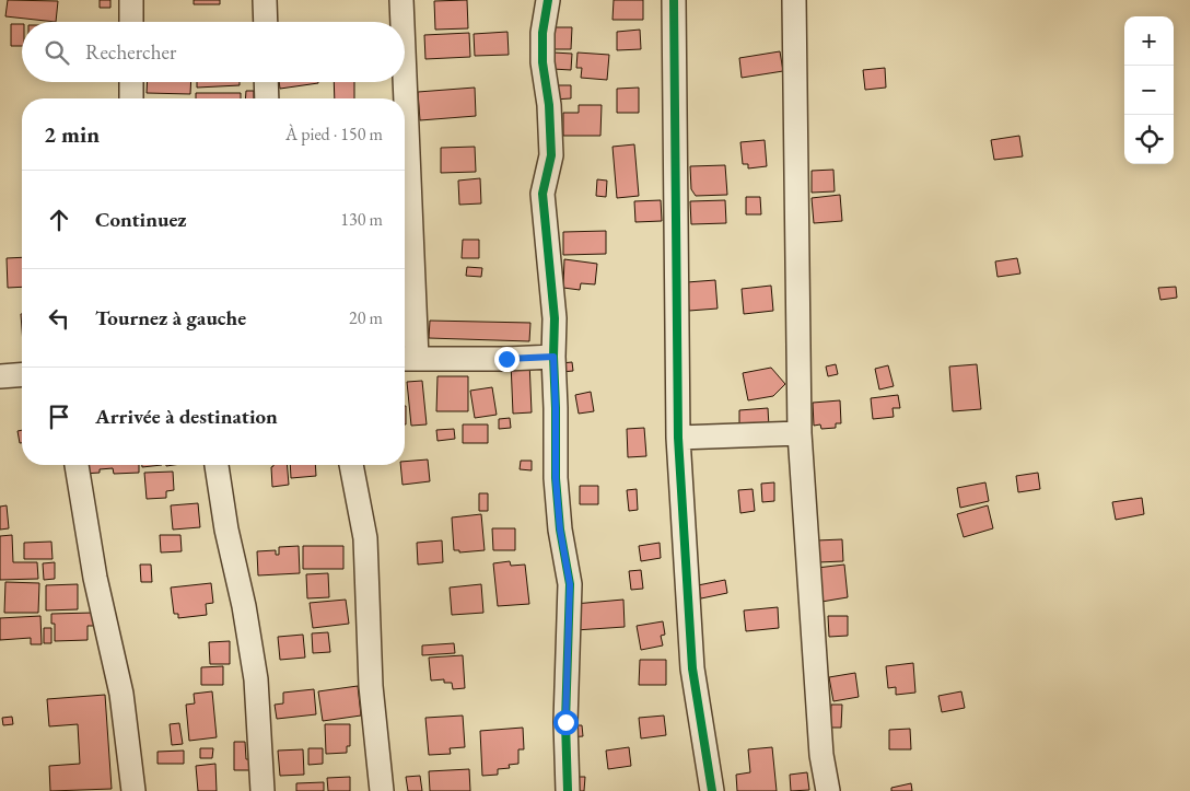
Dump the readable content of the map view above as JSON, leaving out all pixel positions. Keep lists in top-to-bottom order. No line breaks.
{"page":{"map_buttons":["+","−"],"search":"Rechercher","heading":["2 min","À pied · 150 m"],"list":[["Continuez","130 m"],["Tournez à gauche","20 m"],"Arrivée à destination"]}}
